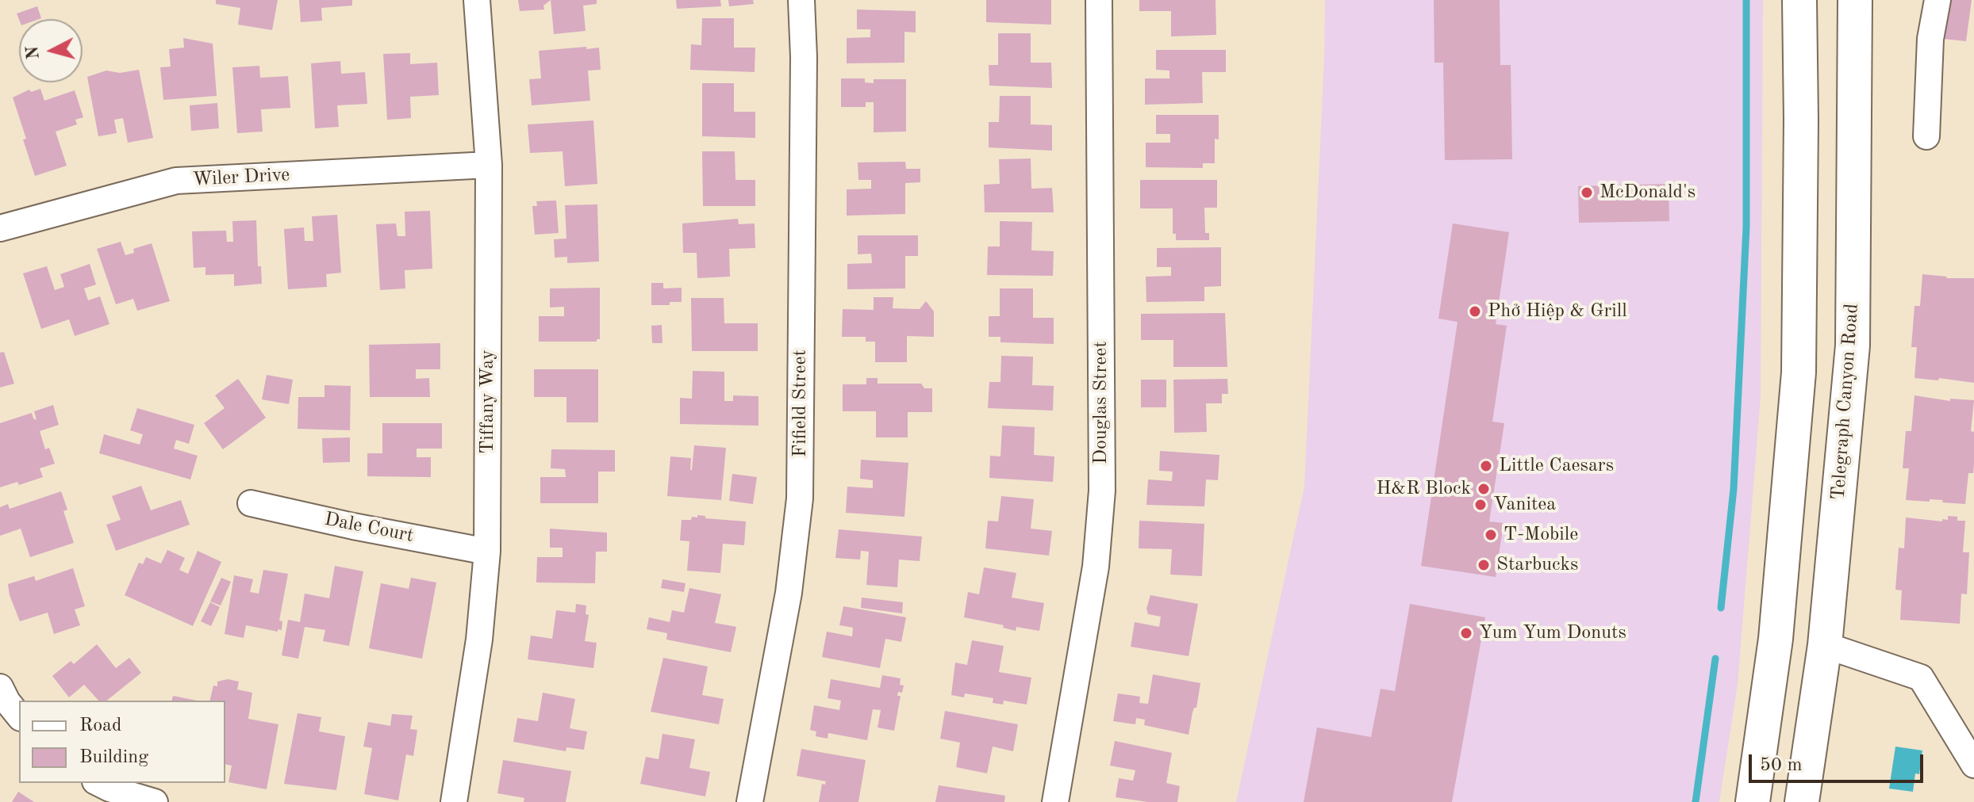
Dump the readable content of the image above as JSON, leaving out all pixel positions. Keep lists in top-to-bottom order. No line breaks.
{"streets":{"main road":["Telegraph Canyon Road"],"street":["Wiler Drive","Tiffany Way","Douglas Street","Fifield Street","Dale Court"]},"crossings":[["Wiler Drive","Tiffany Way"],["Tiffany Way","Dale Court"]],"places":["McDonald's","Phở Hiệp & Grill","Little Caesars","H&R Block","Vanitea","T-Mobile","Starbucks","Yum Yum Donuts"],"legend":["Road","Building"],"scale_bar":"50 m","north":"left"}
